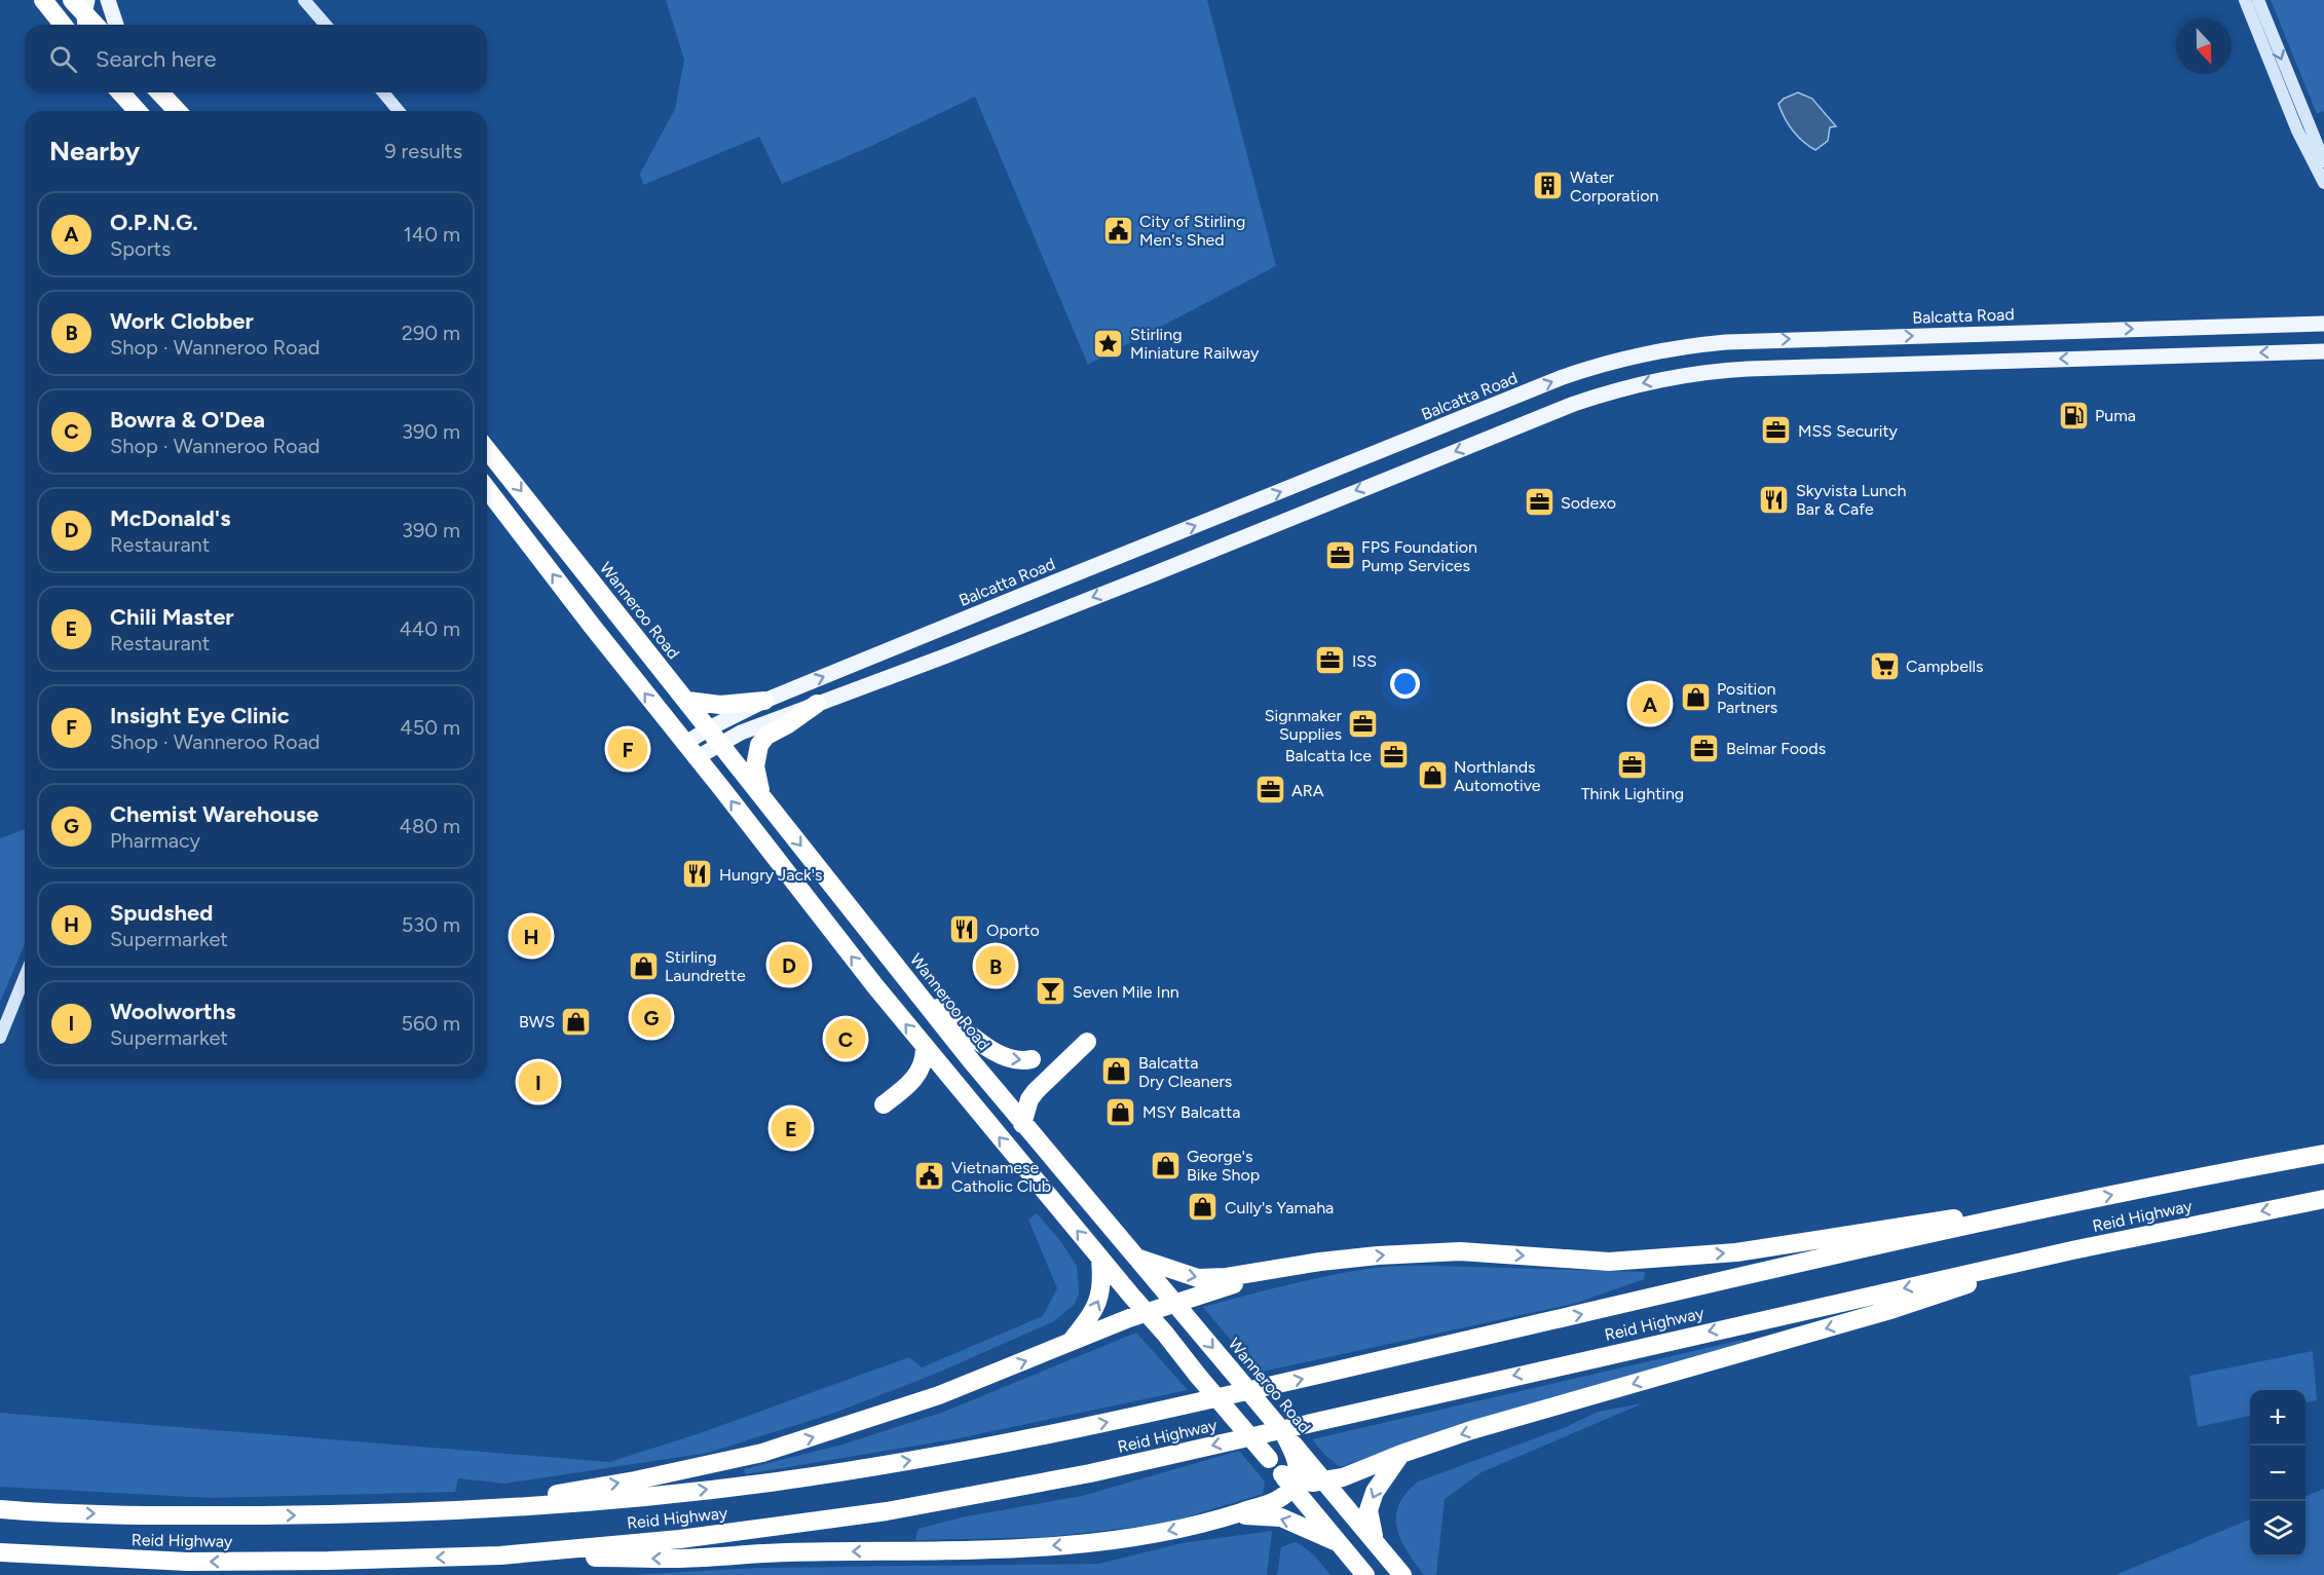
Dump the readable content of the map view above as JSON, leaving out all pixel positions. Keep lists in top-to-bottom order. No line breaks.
{"streets":{"highway":["Wanneroo Road","Reid Highway"],"main road":["Balcatta Road"]},"crossings":[["Balcatta Road","Wanneroo Road"]],"places":{"building":["Water Corporation"],"public building":["City of Stirling Men's Shed","Vietnamese Catholic Club"],"place":["Stirling Miniature Railway"],"fuel station":["Puma"],"office":["MSS Security","Sodexo","FPS Foundation Pump Services","ISS","Signmaker Supplies","Belmar Foods","Balcatta Ice","Think Lighting","ARA"],"restaurant":["Skyvista Lunch Bar & Cafe","Hungry Jack's","Oporto"],"supermarket":["Campbells"],"shop":["Position Partners","Northlands Automotive","Stirling Laundrette","BWS","Balcatta Dry Cleaners","MSY Balcatta","George's Bike Shop","Cully's Yamaha"],"bar":["Seven Mile Inn"]},"north":"bottom","page":{"search":"Search here","heading":["Nearby","9 results"],"list":[{"mark":"A","name":"O.P.N.G.","note":"Sports","value":"140 m"},{"mark":"B","name":"Work Clobber","note":"Shop · Wanneroo Road","value":"290 m"},{"mark":"C","name":"Bowra & O'Dea","note":"Shop · Wanneroo Road","value":"390 m"},{"mark":"D","name":"McDonald's","note":"Restaurant","value":"390 m"},{"mark":"E","name":"Chili Master","note":"Restaurant","value":"440 m"},{"mark":"F","name":"Insight Eye Clinic","note":"Shop · Wanneroo Road","value":"450 m"},{"mark":"G","name":"Chemist Warehouse","note":"Pharmacy","value":"480 m"},{"mark":"H","name":"Spudshed","note":"Supermarket","value":"530 m"},{"mark":"I","name":"Woolworths","note":"Supermarket","value":"560 m"}],"pins":["A","F","H","D","B","G","C","I","E"],"map_buttons":["+","−"]}}
